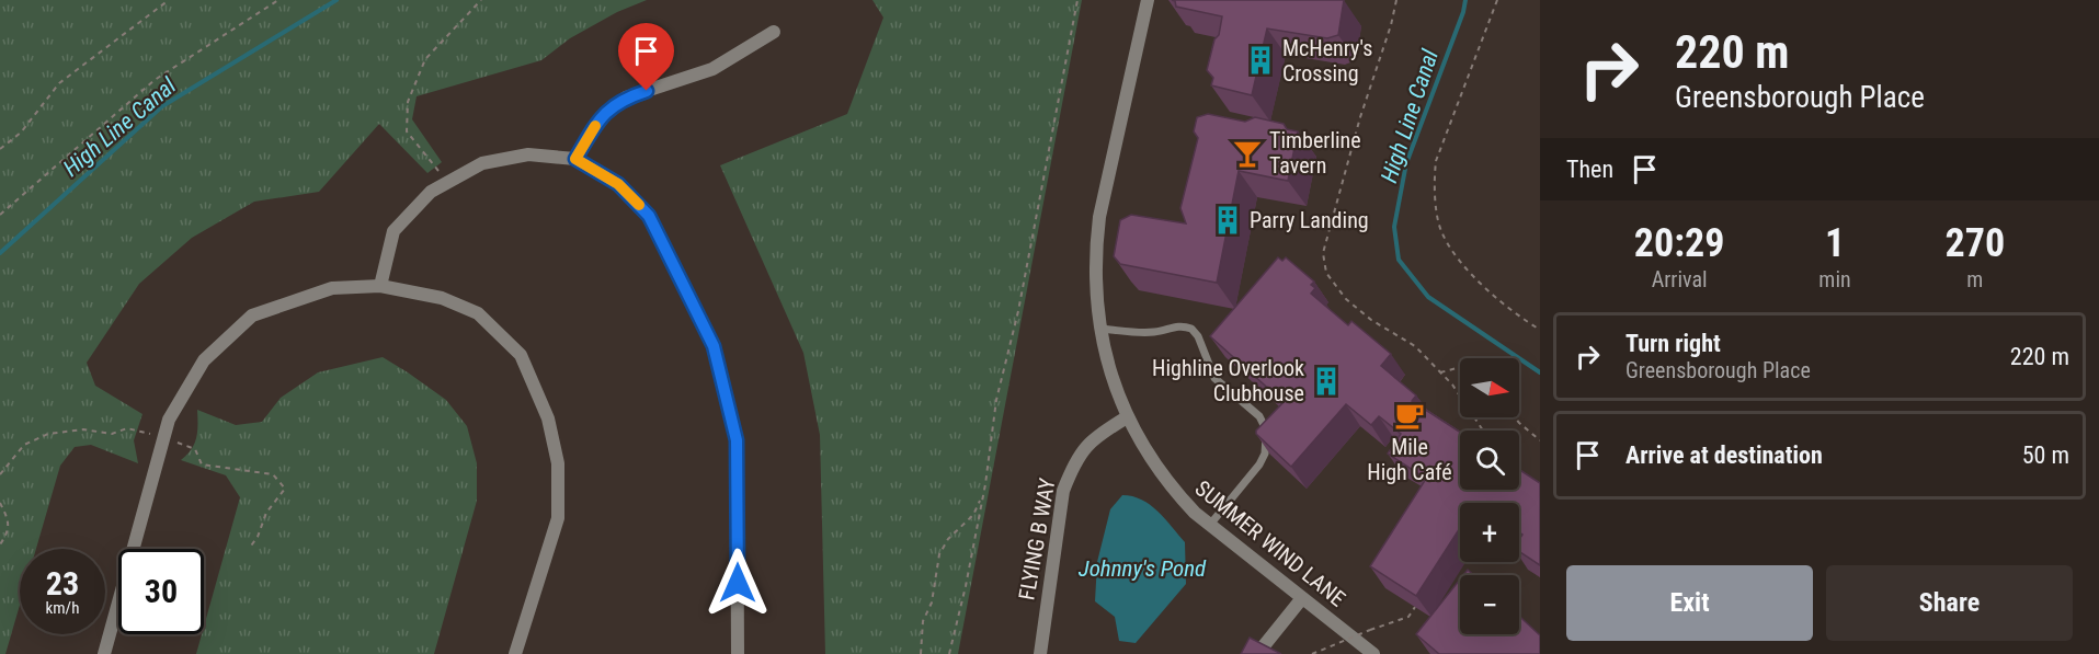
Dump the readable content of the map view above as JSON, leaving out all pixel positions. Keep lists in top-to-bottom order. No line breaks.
{"streets":{"street":["FLYING B WAY","SUMMER WIND LANE"]},"crossings":[["FLYING B WAY","SUMMER WIND LANE"]],"water":["High Line Canal","Johnny's Pond"],"places":{"building":["McHenry's Crossing","Parry Landing","Highline Overlook Clubhouse"],"bar":["Timberline Tavern"],"cafe":["Mile High Café"]},"north":"right","page":{"turn":["220 m","Greensborough Place"],"then":"Then","eta":["20:29","Arrival","1","min","270","m"],"list":[{"name":"Turn right","note":"Greensborough Place","value":"220 m"},{"name":"Arrive at destination","value":"50 m"}],"map_buttons":["+","−"],"speed":"23 km/h","limit":"30","buttons":["Exit","Share"]}}
